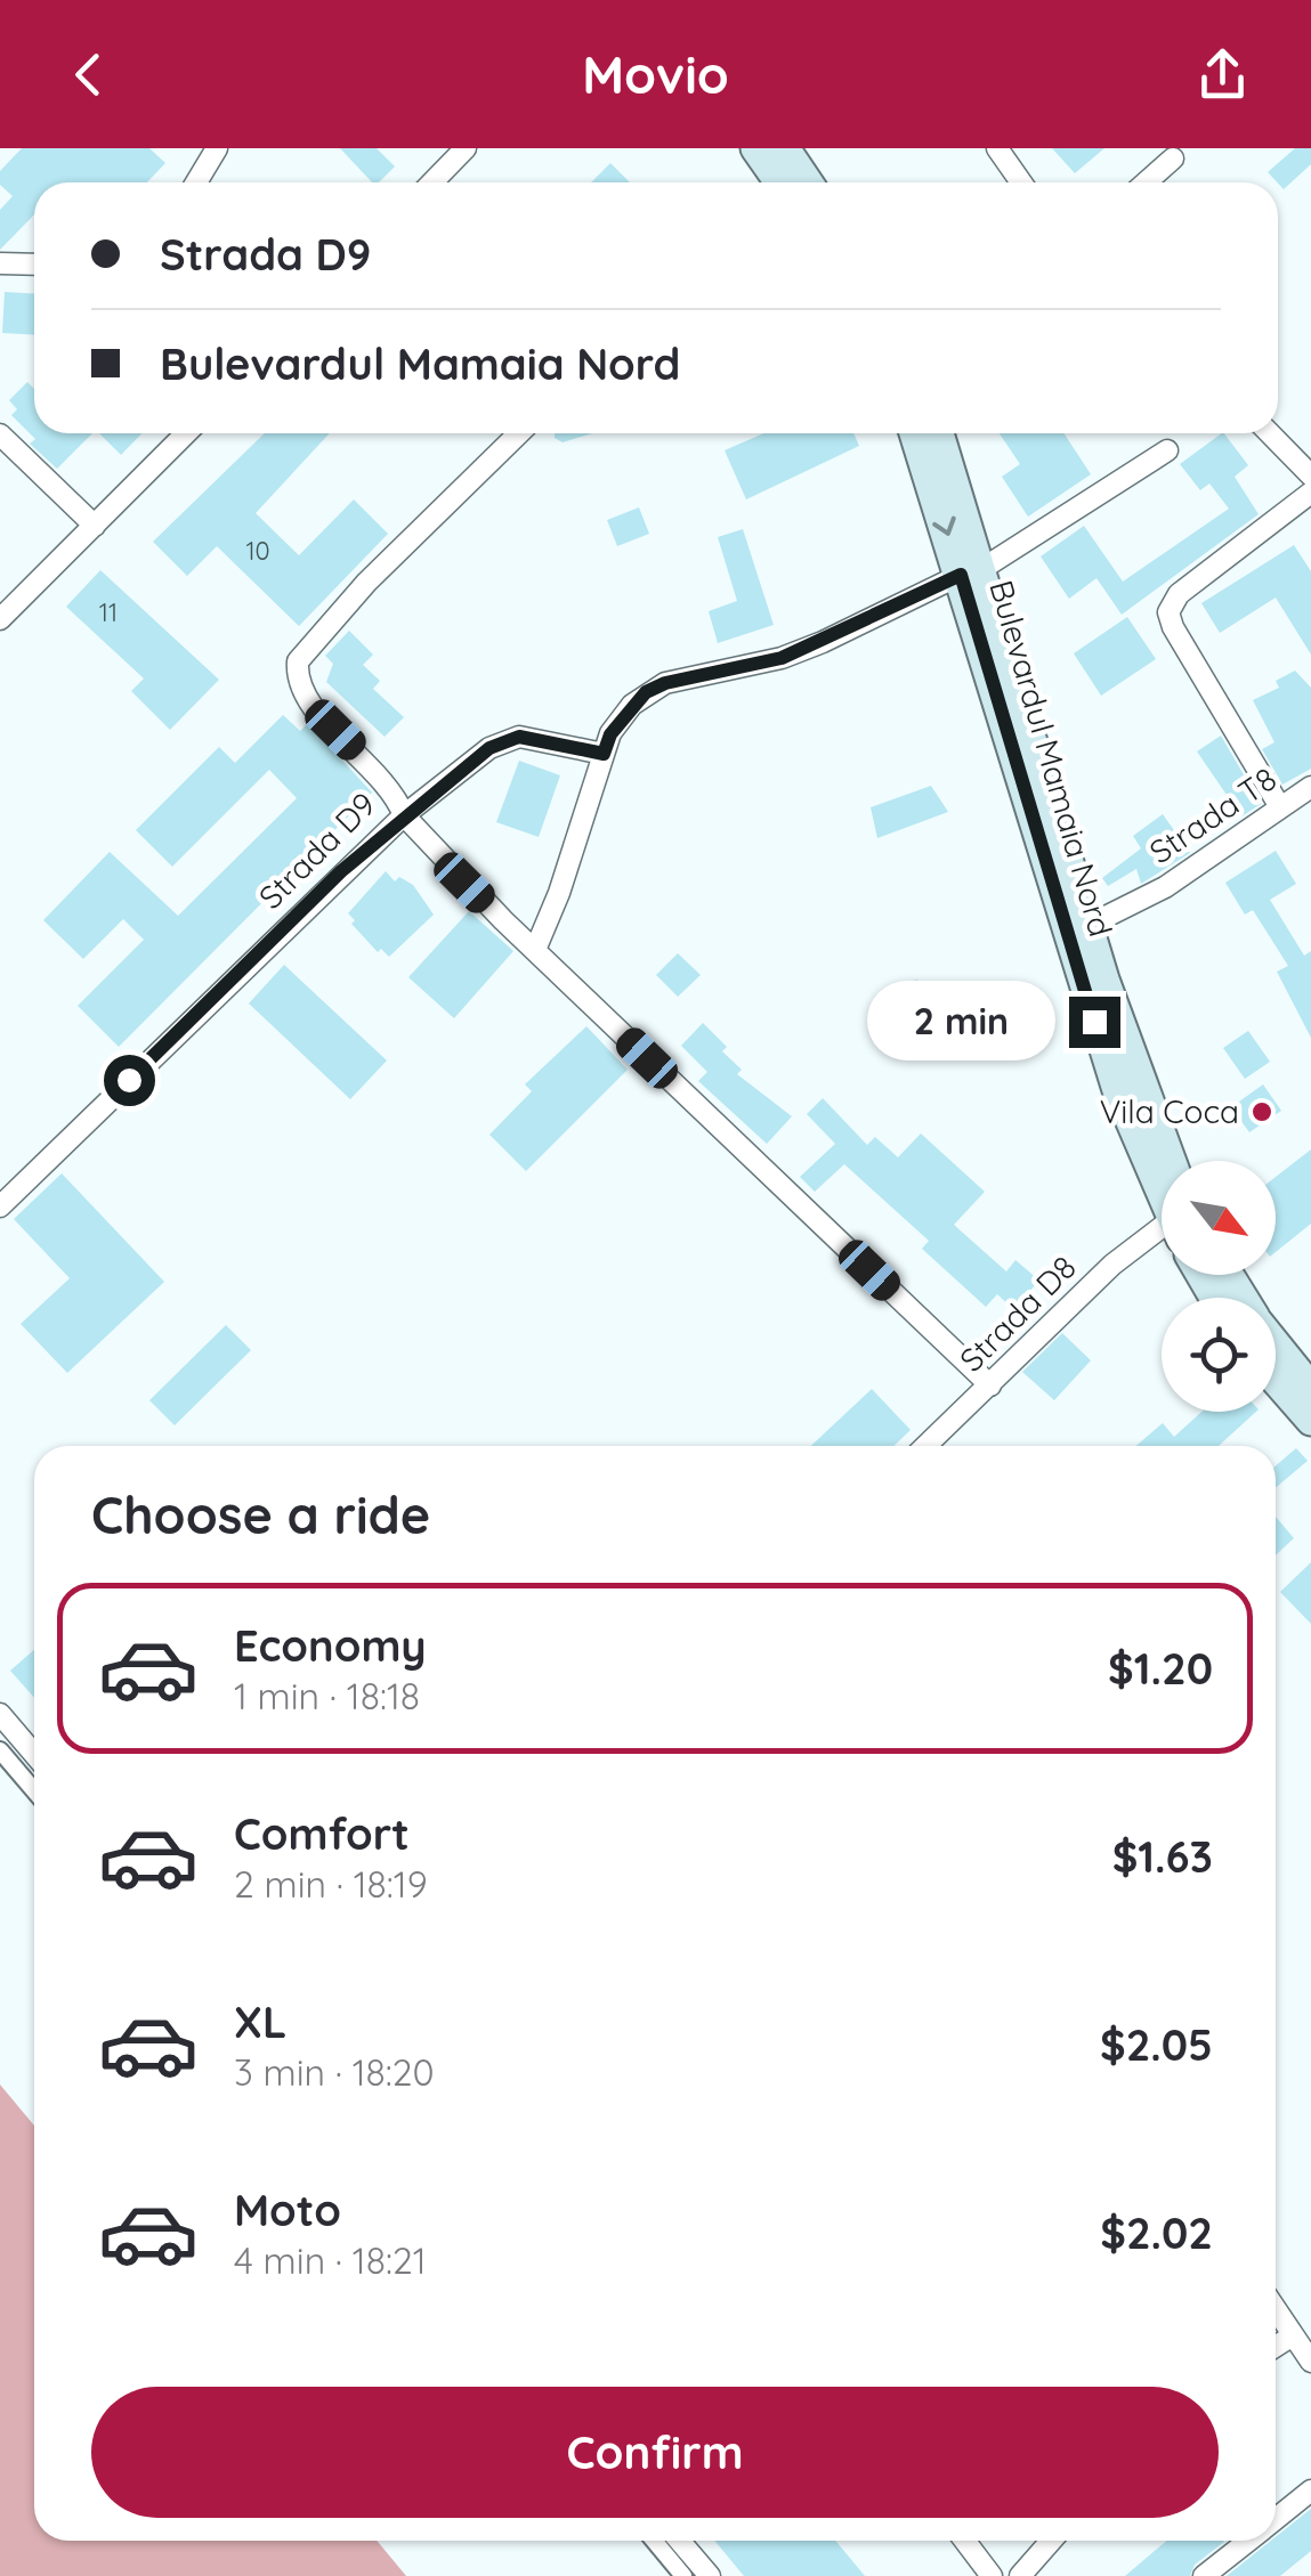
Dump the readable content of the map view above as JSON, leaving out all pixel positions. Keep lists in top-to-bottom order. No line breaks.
{"streets":{"main road":["Bulevardul Mamaia Nord"],"street":["Strada T8","Strada D9","Strada D8"]},"crossings":[["Bulevardul Mamaia Nord","Strada T8"]],"places":["Vila Coca"],"house_numbers":["10","11"],"north":"bottom right","page":{"header":"Movio","banner":["Strada D9","Bulevardul Mamaia Nord"],"bubble":"2 min","heading":"Choose a ride","list":[{"name":"Economy","note":"1 min · 18:18","value":"$1.20"},{"name":"Comfort","note":"2 min · 18:19","value":"$1.63"},{"name":"XL","note":"3 min · 18:20","value":"$2.05"},{"name":"Moto","note":"4 min · 18:21","value":"$2.02"}],"buttons":"Confirm"}}
